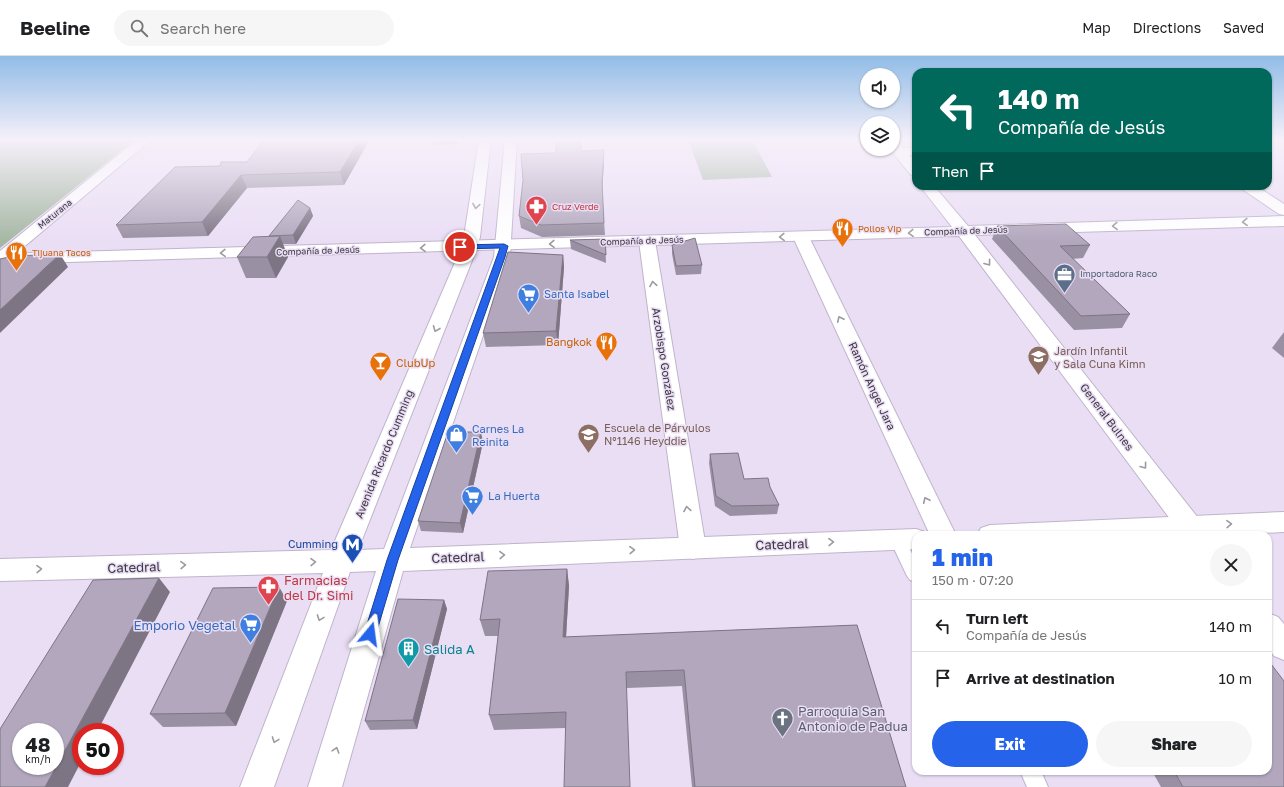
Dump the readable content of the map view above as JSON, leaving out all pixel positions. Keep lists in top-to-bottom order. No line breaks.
{"streets":{"street":["Maturana","Compañía de Jesús","Arzobispo González","Ramón Angel Jara","General Bulnes","Avenida Ricardo Cumming","Catedral"]},"crossings":[["Maturana","Compañía de Jesús"],["Compañía de Jesús","Arzobispo González"],["Compañía de Jesús","Ramón Angel Jara"],["Compañía de Jesús","General Bulnes"],["Compañía de Jesús","Avenida Ricardo Cumming"],["Arzobispo González","Catedral"],["Avenida Ricardo Cumming","Catedral"]],"one_way":["Compañía de Jesús","Arzobispo González","Ramón Angel Jara","General Bulnes","Catedral"],"places":{"pharmacy":["Cruz Verde","Farmacias del Dr. Simi"],"restaurant":["Pollos Vip","Tijuana Tacos","Bangkok"],"office":["Importadora Raco"],"supermarket":["Santa Isabel","La Huerta","Emporio Vegetal"],"school or university":["Jardín Infantil y Sala Cuna Kimn","Escuela de Párvulos N°1146 Heyddie"],"bar":["ClubUp"],"shop":["Carnes La Reinita"],"metro station":["Cumming"],"building":["Salida A"],"church":["Parroquia San Antonio de Padua"]},"page":{"header":"Beeline","search":"Search here","nav":["Map","Directions","Saved"],"turn":["140 m","Compañía de Jesús"],"then":"Then","heading":["1 min","150 m · 07:20"],"list":[{"name":"Turn left","note":"Compañía de Jesús","value":"140 m"},{"name":"Arrive at destination","value":"10 m"}],"buttons":["Exit","Share"],"speed":"48 km/h","limit":"50"}}
